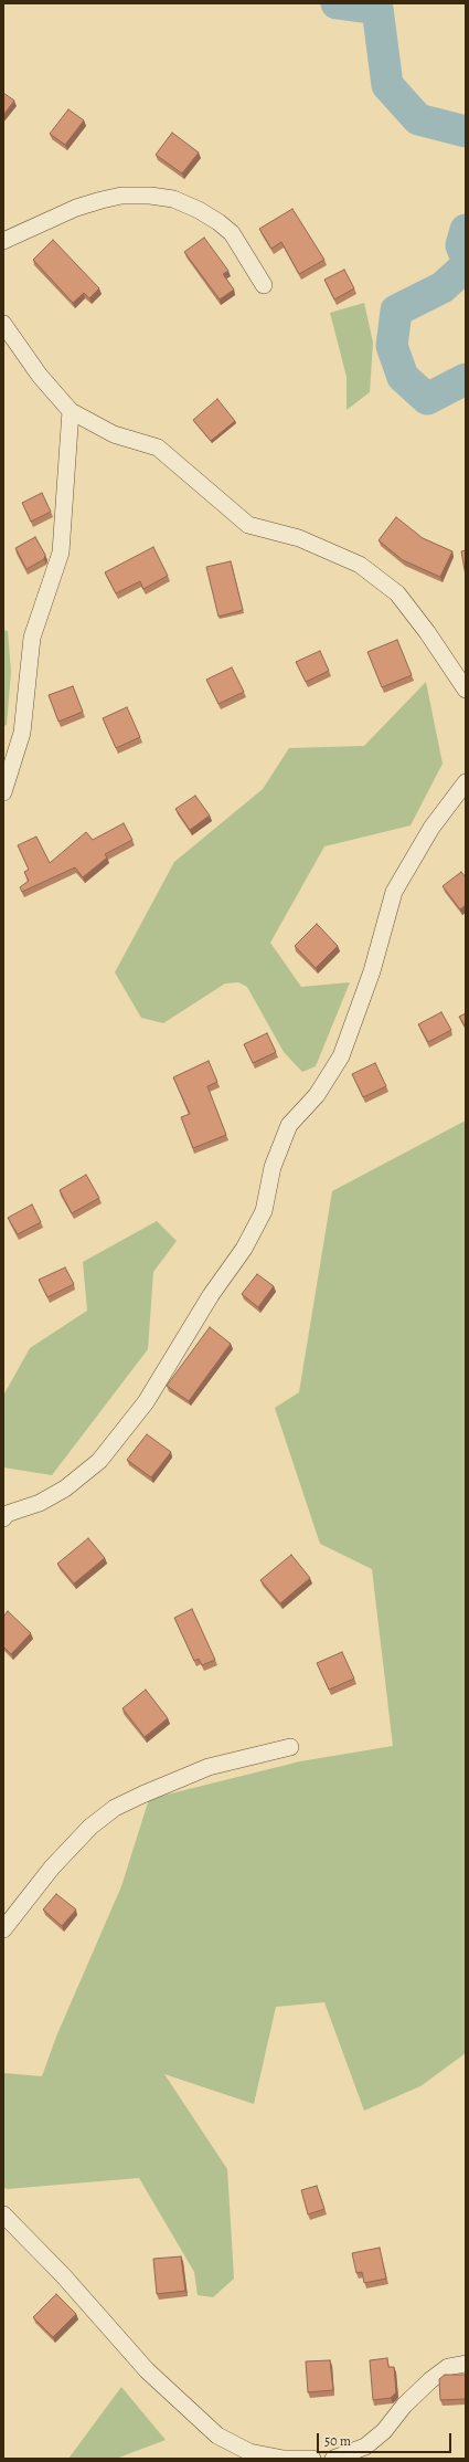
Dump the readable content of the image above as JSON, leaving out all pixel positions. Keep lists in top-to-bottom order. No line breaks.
{"scale_bar":"50 m"}
